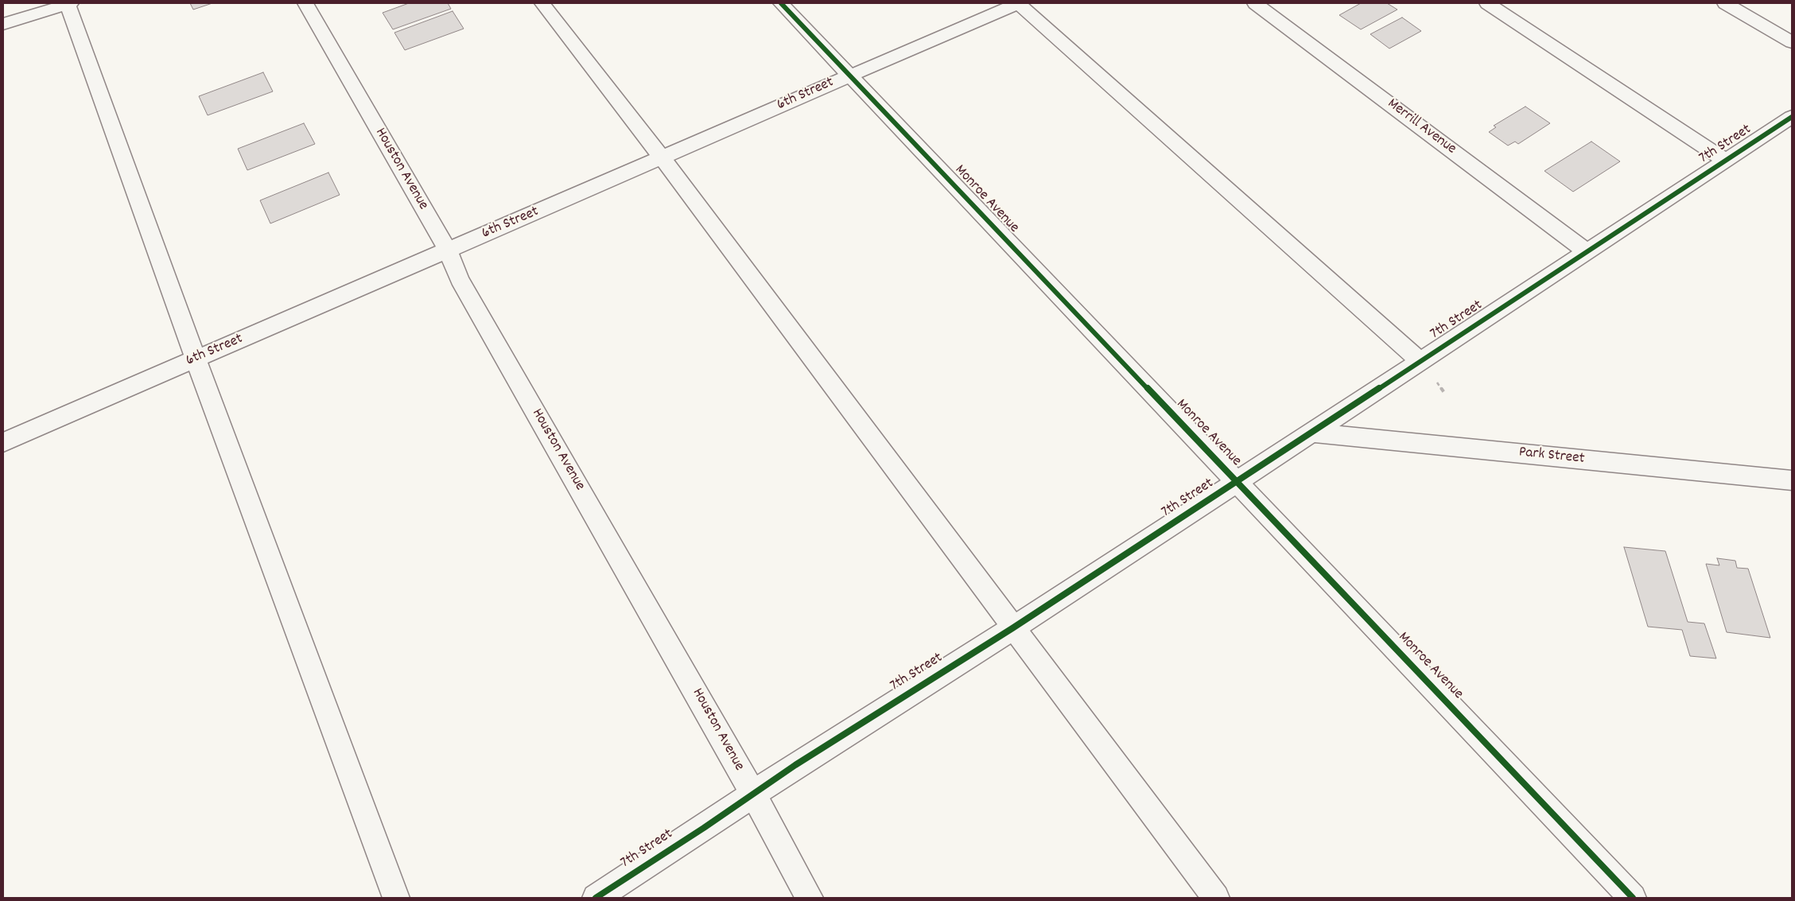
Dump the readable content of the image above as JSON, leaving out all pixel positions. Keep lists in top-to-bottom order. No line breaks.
{"streets":{"street":["6th Street","Merrill Avenue","7th Street","Houston Avenue","Monroe Avenue","Park Street"]},"crossings":[["6th Street","Houston Avenue"],["6th Street","Monroe Avenue"],["Merrill Avenue","7th Street"],["7th Street","Houston Avenue"],["7th Street","Monroe Avenue"],["7th Street","Park Street"]]}
